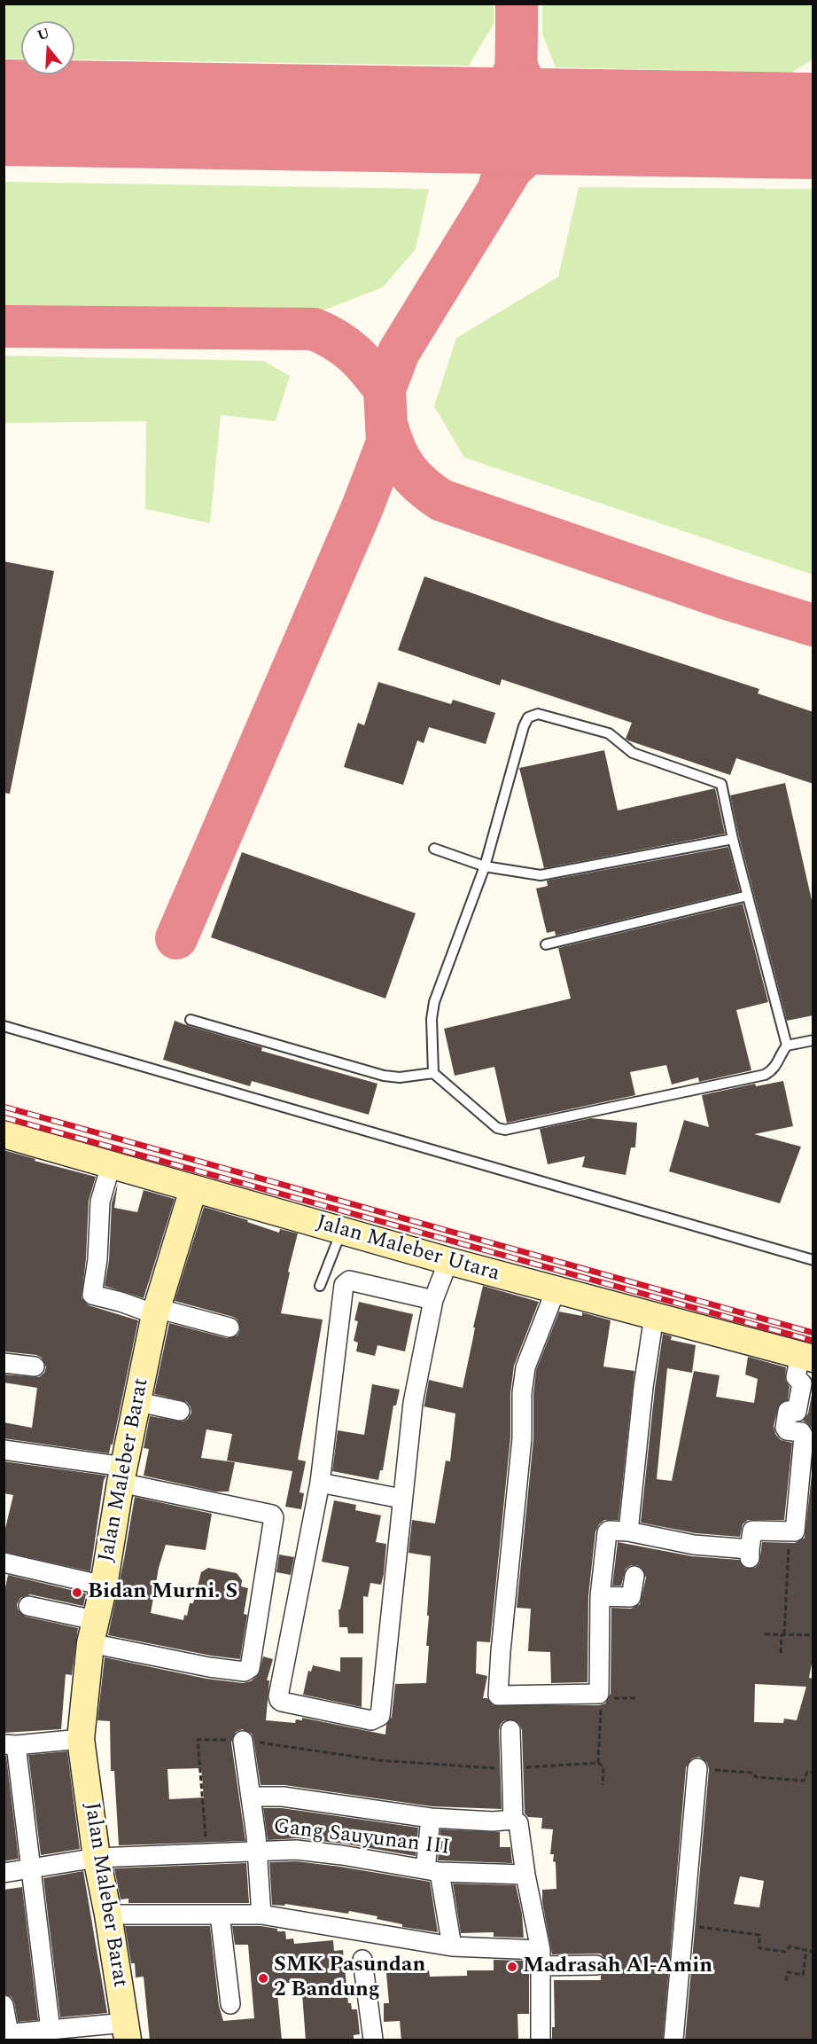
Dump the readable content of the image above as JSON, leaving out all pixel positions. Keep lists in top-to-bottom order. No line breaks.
{"streets":{"street":["Jalan Maleber Utara","Jalan Maleber Barat","Gang Sauyunan III"]},"crossings":[["Jalan Maleber Utara","Jalan Maleber Barat"],["Jalan Maleber Barat","Gang Sauyunan III"]],"places":["Bidan Murni. S","Madrasah Al-Amin","SMK Pasundan 2 Bandung"],"north":"top"}
